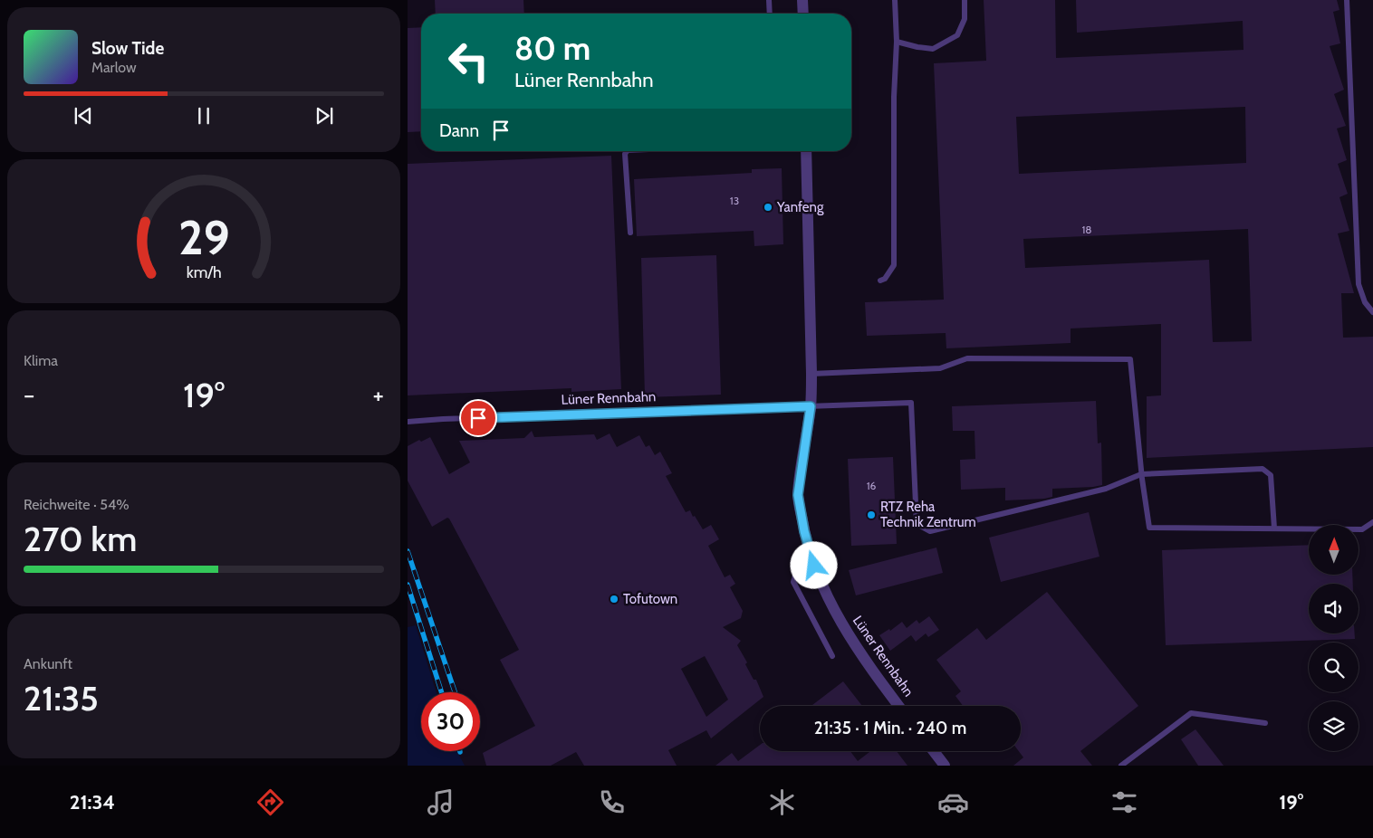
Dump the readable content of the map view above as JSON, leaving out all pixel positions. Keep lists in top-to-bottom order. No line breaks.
{"streets":{"street":["Lüner Rennbahn"]},"places":["Yanfeng","RTZ Reha Technik Zentrum","Tofutown"],"house_numbers":["13","18","16"],"north":"top","page":{"turn":["80 m","Lüner Rennbahn"],"song":["Slow Tide","Marlow"],"then":"Dann","tile":["Klima",["Reichweite · 54%","270 km"],["Ankunft","21:35"]],"heat":["−","19°","+"],"limit":"30","trip":"21:35 · 1 Min. · 240 m","tabs":["21:34","19°"],"gauge":["29","km/h"]}}
